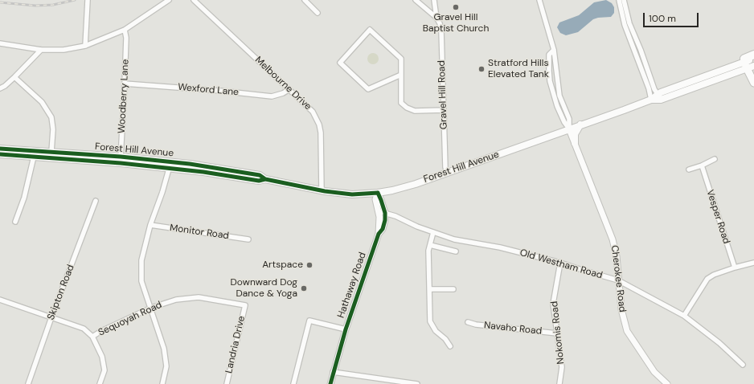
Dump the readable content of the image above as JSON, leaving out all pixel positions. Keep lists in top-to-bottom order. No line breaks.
{"streets":{"main road":["Forest Hill Avenue"],"street":["Melbourne Drive","Wexford Lane","Gravel Hill Road","Woodberry Lane","Vesper Road","Monitor Road","Old Westham Road","Cherokee Road","Hathaway Road","Skipton Road","Sequoyah Road","Navaho Road","Nokomis Road","Landria Drive"]},"crossings":[["Melbourne Drive","Wexford Lane"],["Melbourne Drive","Forest Hill Avenue"],["Wexford Lane","Woodberry Lane"],["Gravel Hill Road","Forest Hill Avenue"],["Woodberry Lane","Forest Hill Avenue"],["Forest Hill Avenue","Cherokee Road"],["Forest Hill Avenue","Hathaway Road"],["Old Westham Road","Cherokee Road"],["Old Westham Road","Hathaway Road"],["Old Westham Road","Nokomis Road"],["Sequoyah Road","Landria Drive"],["Navaho Road","Nokomis Road"]],"places":["Gravel Hill Baptist Church","Stratford Hills Elevated Tank","Artspace","Downward Dog Dance & Yoga"],"scale_bar":"100 m"}
